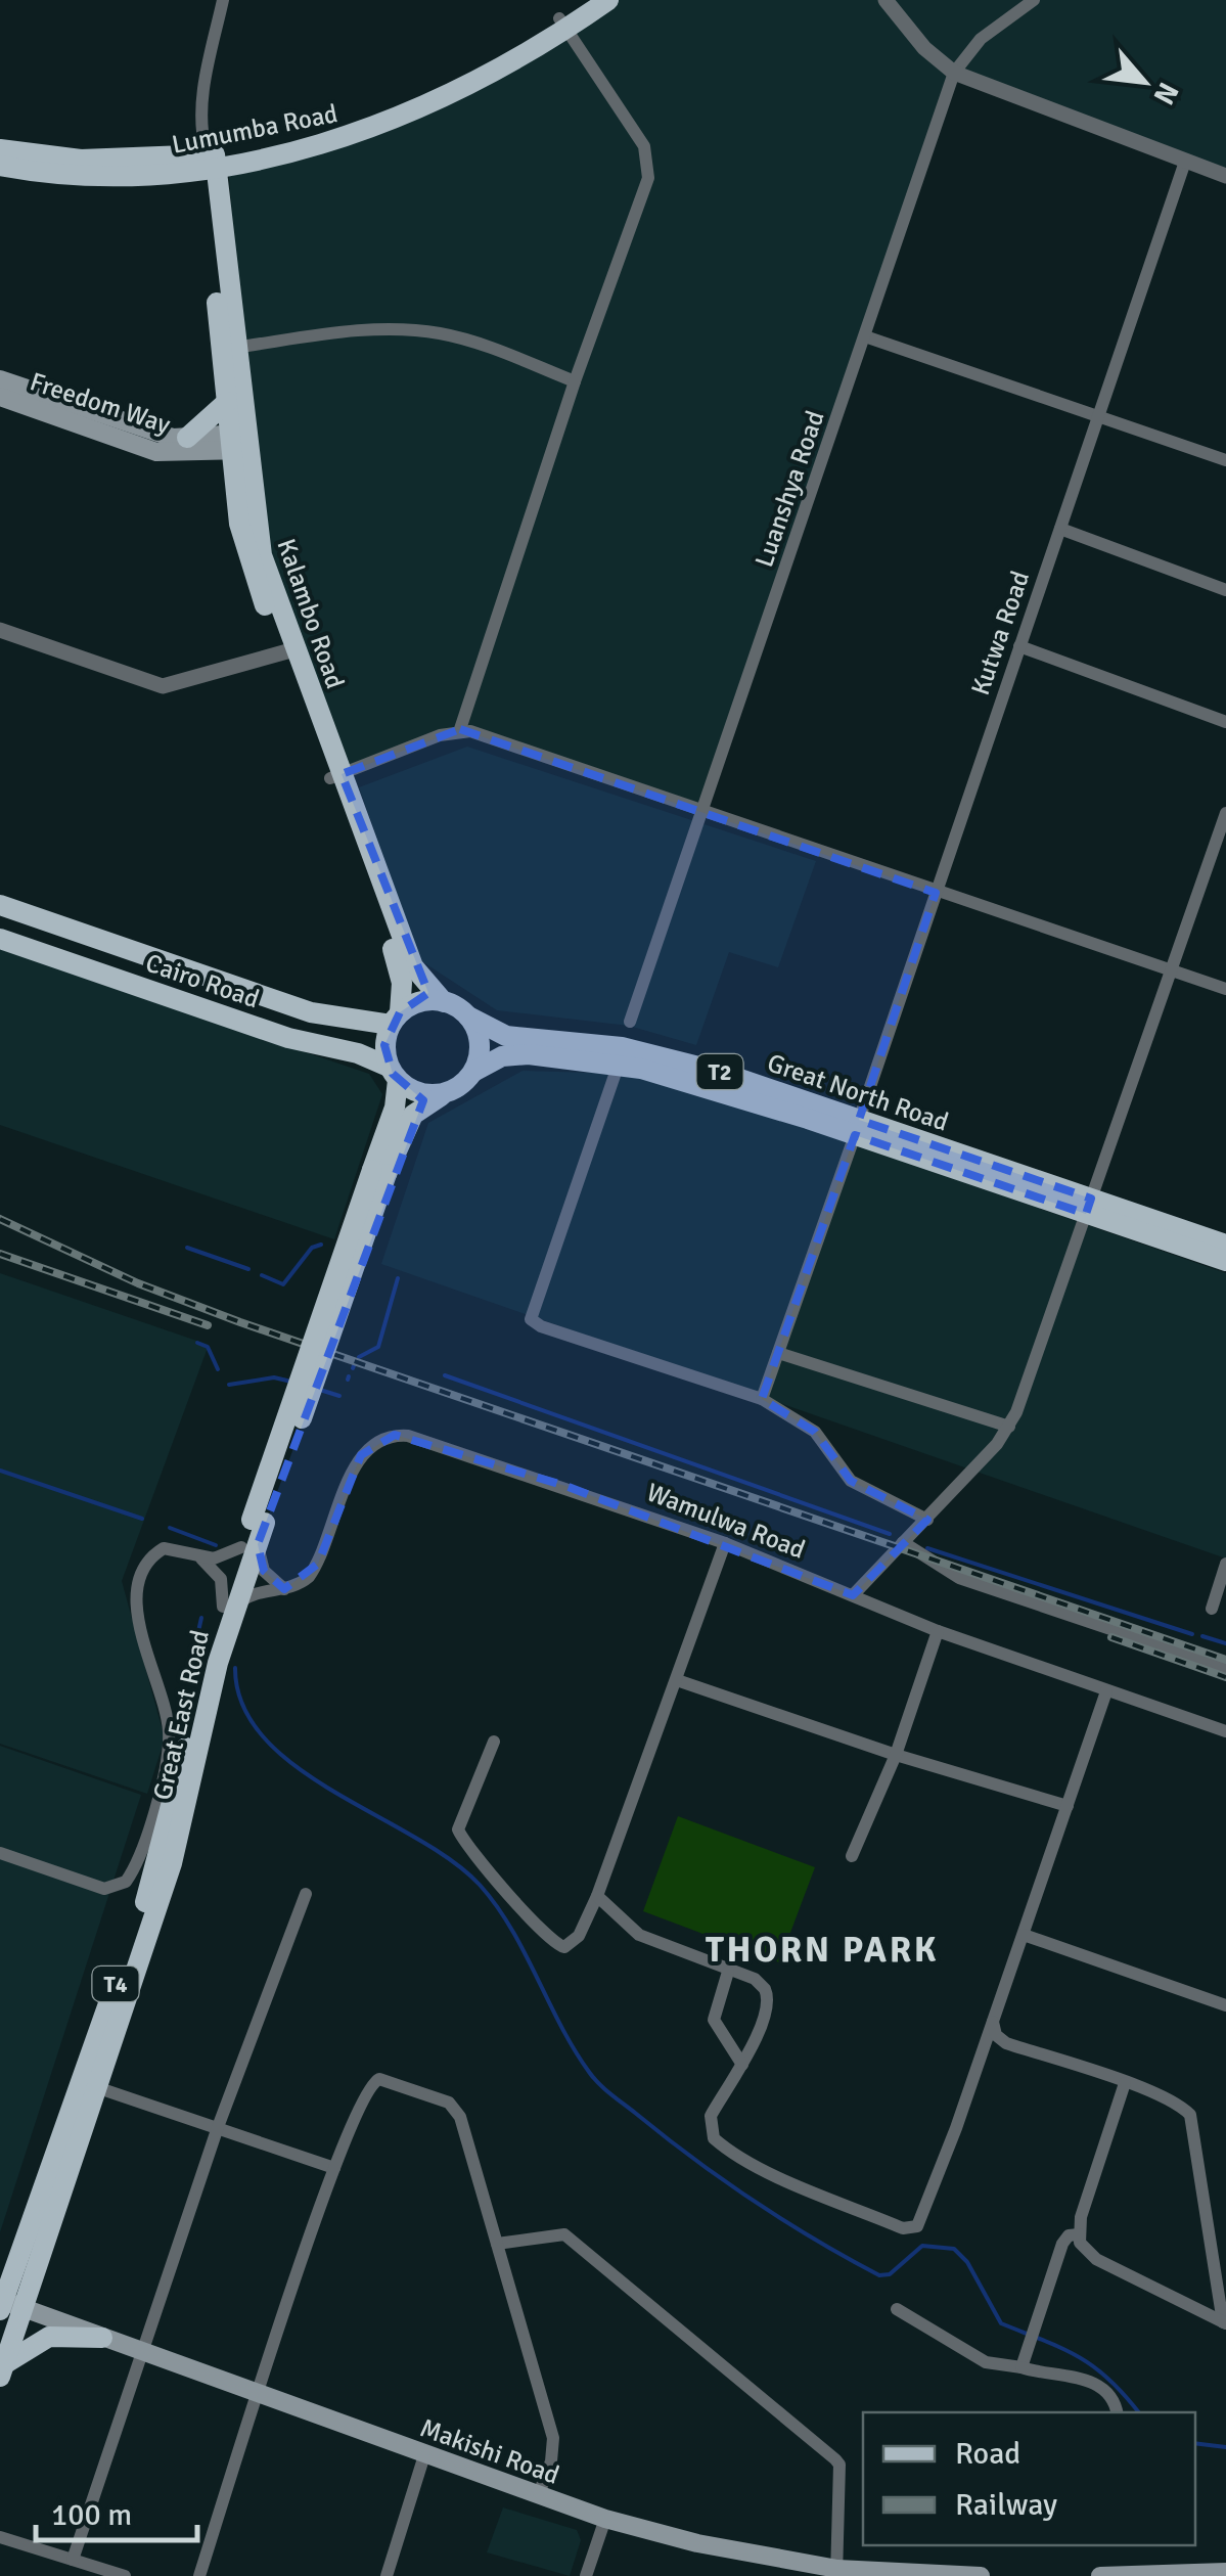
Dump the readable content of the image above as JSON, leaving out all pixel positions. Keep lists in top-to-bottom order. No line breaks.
{"streets":{"main road":["Lumumba Road","Freedom Way","Kalambo Road","Cairo Road","T2","Great North Road","Great East Road","T4","Makishi Road"],"street":["Luanshya Road","Kutwa Road","Wamulwa Road"]},"crossings":[["Lumumba Road","Kalambo Road"],["Freedom Way","Kalambo Road"],["Kalambo Road","Cairo Road"],["Kalambo Road","Great North Road"],["Kalambo Road","Great East Road"],["Kutwa Road","Great North Road"],["Cairo Road","Great North Road"],["Cairo Road","Great East Road"],["Great North Road","Great East Road"],["Wamulwa Road","Great East Road"],["Great East Road","Makishi Road"]],"districts":["THORN PARK"],"legend":["Road","Railway"],"scale_bar":"100 m","north":"bottom right"}
